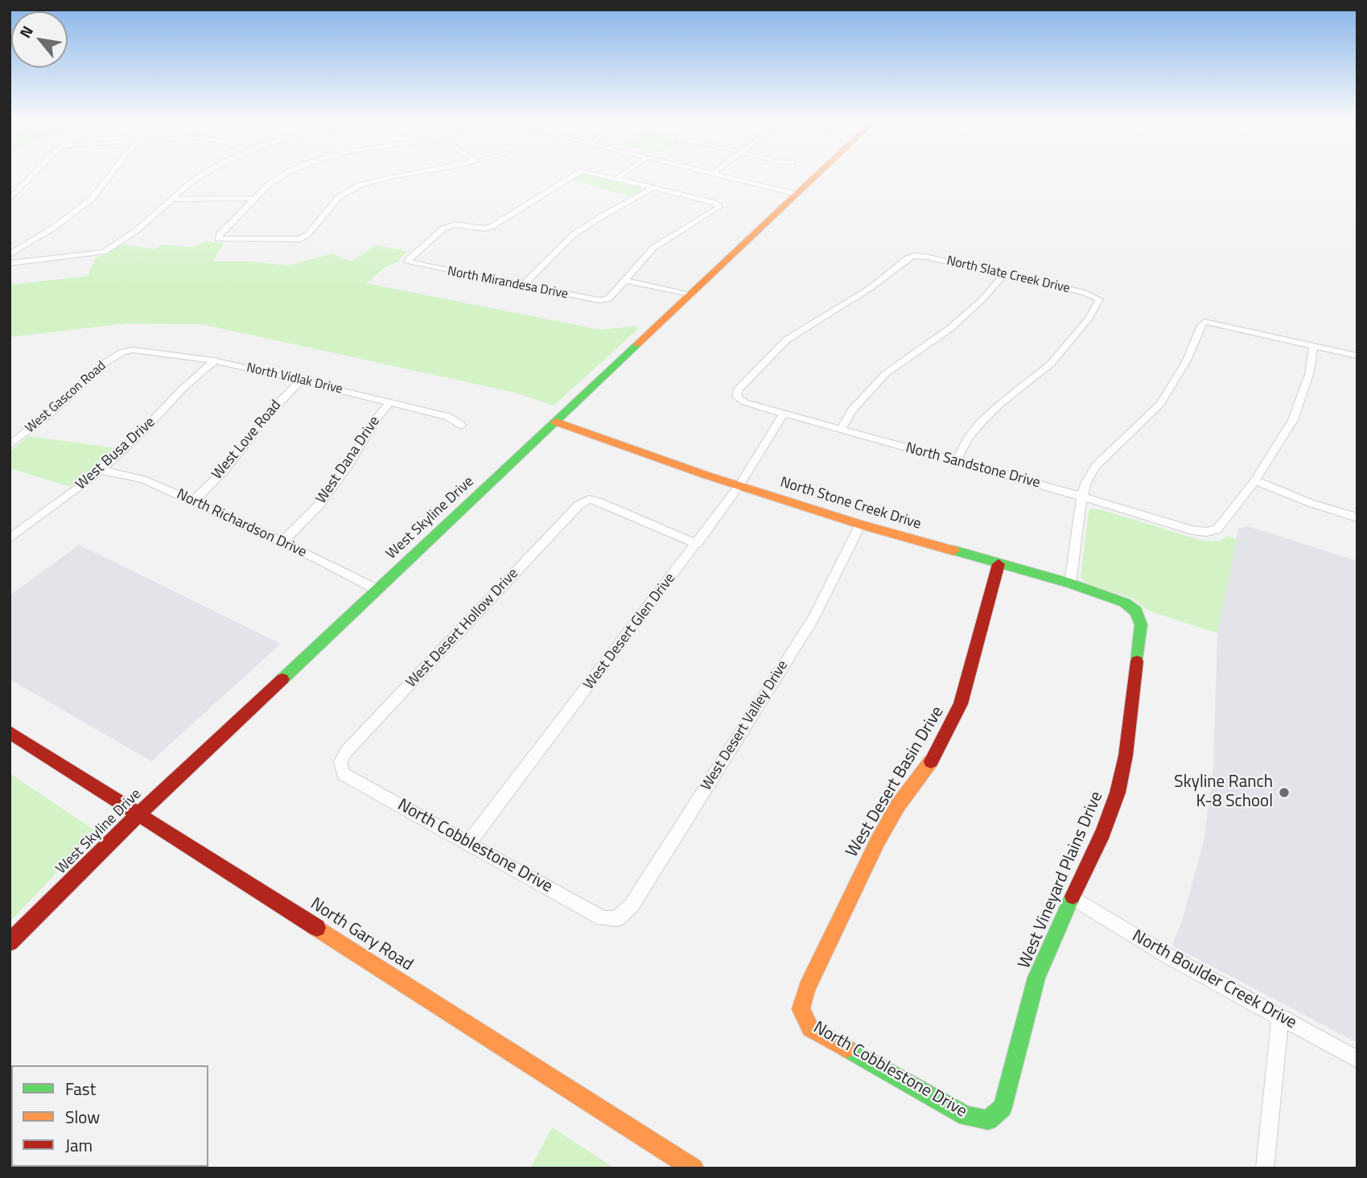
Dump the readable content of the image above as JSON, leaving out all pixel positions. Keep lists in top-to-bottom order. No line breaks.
{"streets":{"street":["North Slate Creek Drive","North Mirandesa Drive","North Vidlak Drive","West Gascon Road","West Love Road","West Busa Drive","West Dana Drive","North Sandstone Drive","North Stone Creek Drive","West Skyline Drive","North Richardson Drive","West Desert Hollow Drive","West Desert Glen Drive","West Desert Valley Drive","West Desert Basin Drive","North Cobblestone Drive","West Vineyard Plains Drive","North Gary Road","North Boulder Creek Drive"]},"crossings":[["North Slate Creek Drive","North Sandstone Drive"],["North Vidlak Drive","West Gascon Road"],["North Vidlak Drive","West Love Road"],["North Vidlak Drive","West Busa Drive"],["North Vidlak Drive","West Dana Drive"],["West Love Road","North Richardson Drive"],["West Busa Drive","North Richardson Drive"],["West Dana Drive","North Richardson Drive"],["North Sandstone Drive","West Desert Glen Drive"],["North Stone Creek Drive","West Skyline Drive"],["North Stone Creek Drive","West Desert Glen Drive"],["North Stone Creek Drive","West Desert Valley Drive"],["North Stone Creek Drive","West Desert Basin Drive"],["North Stone Creek Drive","West Vineyard Plains Drive"],["West Skyline Drive","North Richardson Drive"],["West Skyline Drive","North Gary Road"],["West Desert Hollow Drive","West Desert Glen Drive"],["West Desert Hollow Drive","North Cobblestone Drive"],["West Desert Glen Drive","North Cobblestone Drive"],["West Desert Valley Drive","North Cobblestone Drive"],["West Desert Basin Drive","North Cobblestone Drive"],["North Cobblestone Drive","West Vineyard Plains Drive"],["West Vineyard Plains Drive","North Boulder Creek Drive"]],"places":["Skyline Ranch K-8 School"],"legend":["Fast","Slow","Jam"],"north":"top left"}
